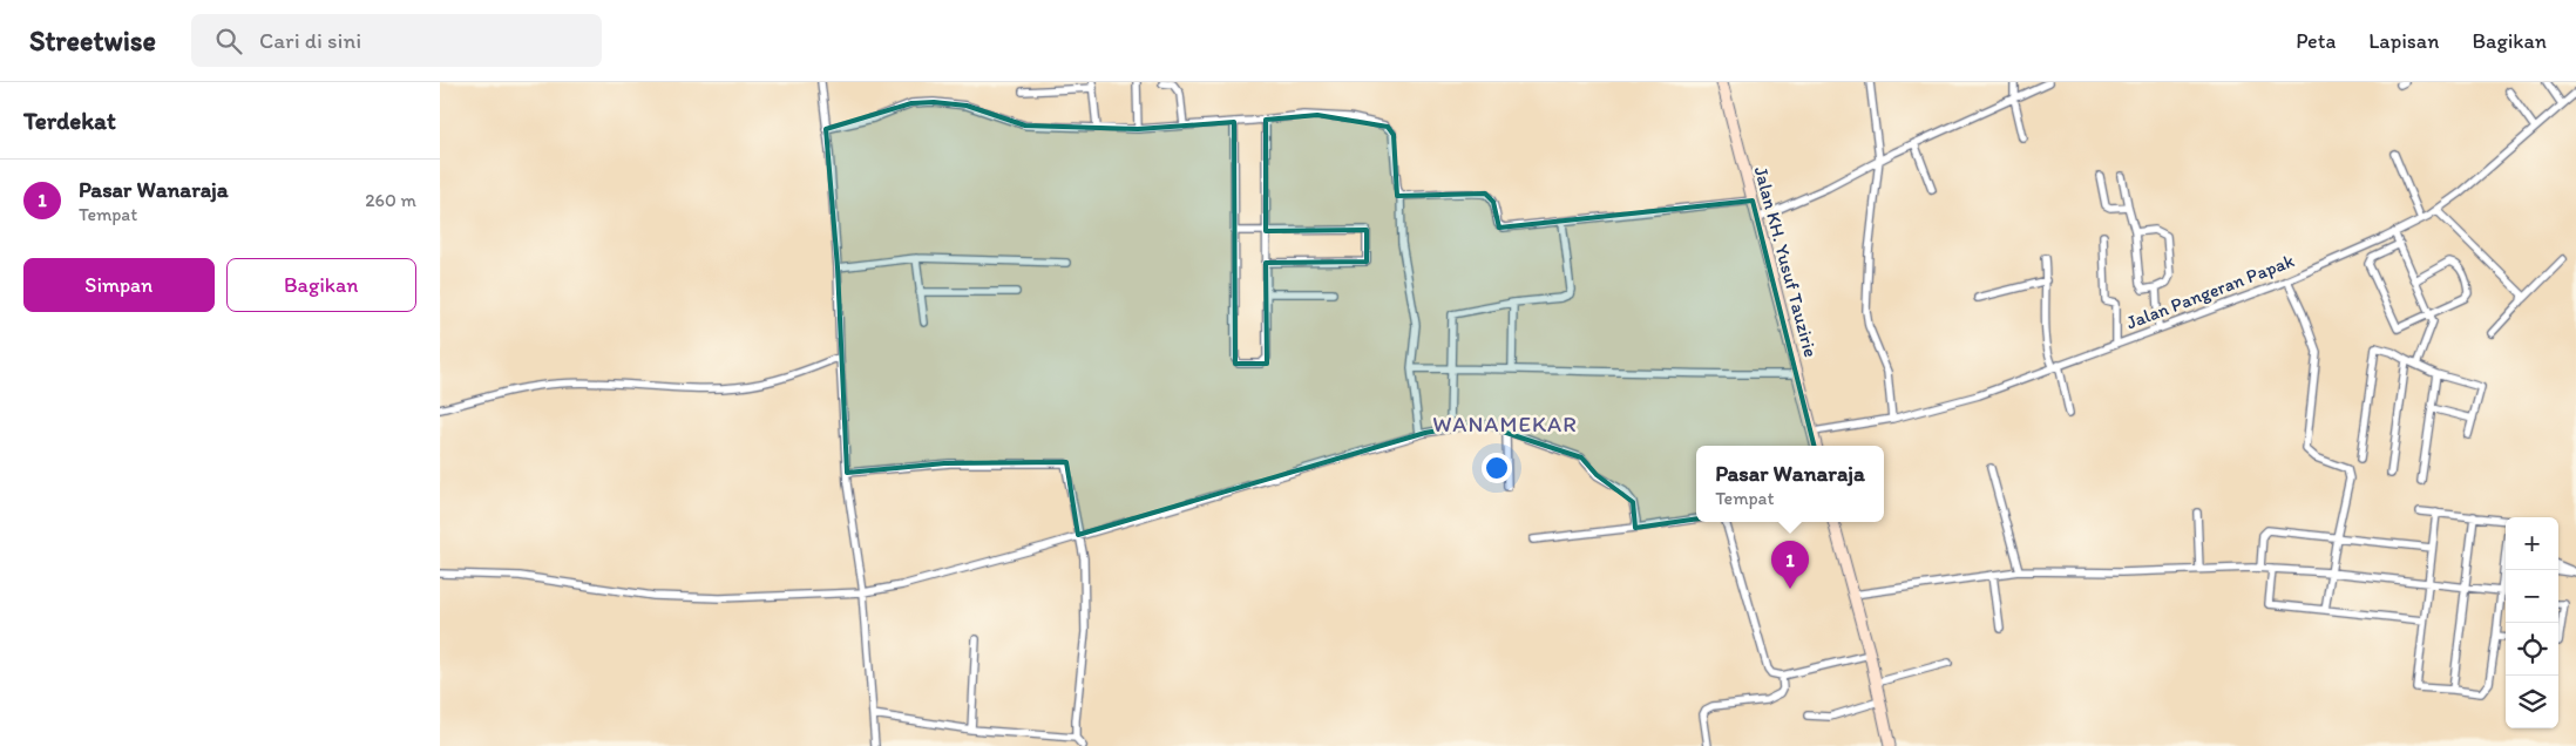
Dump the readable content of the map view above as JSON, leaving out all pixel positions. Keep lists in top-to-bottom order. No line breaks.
{"streets":{"main road":["Jalan KH. Yusuf Tauzirie"],"street":["Jalan Pangeran Papak"]},"crossings":[["Jalan KH. Yusuf Tauzirie","Jalan Pangeran Papak"]],"districts":["WANAMEKAR"],"page":{"header":"Streetwise","search":"Cari di sini","nav":["Peta","Lapisan","Bagikan"],"heading":"Terdekat","list":[{"mark":"1","name":"Pasar Wanaraja","note":"Tempat","value":"260 m"}],"buttons":["Simpan","Bagikan"],"popup":["Pasar Wanaraja","Tempat"],"map_buttons":["+","−"],"pins":"1"}}
